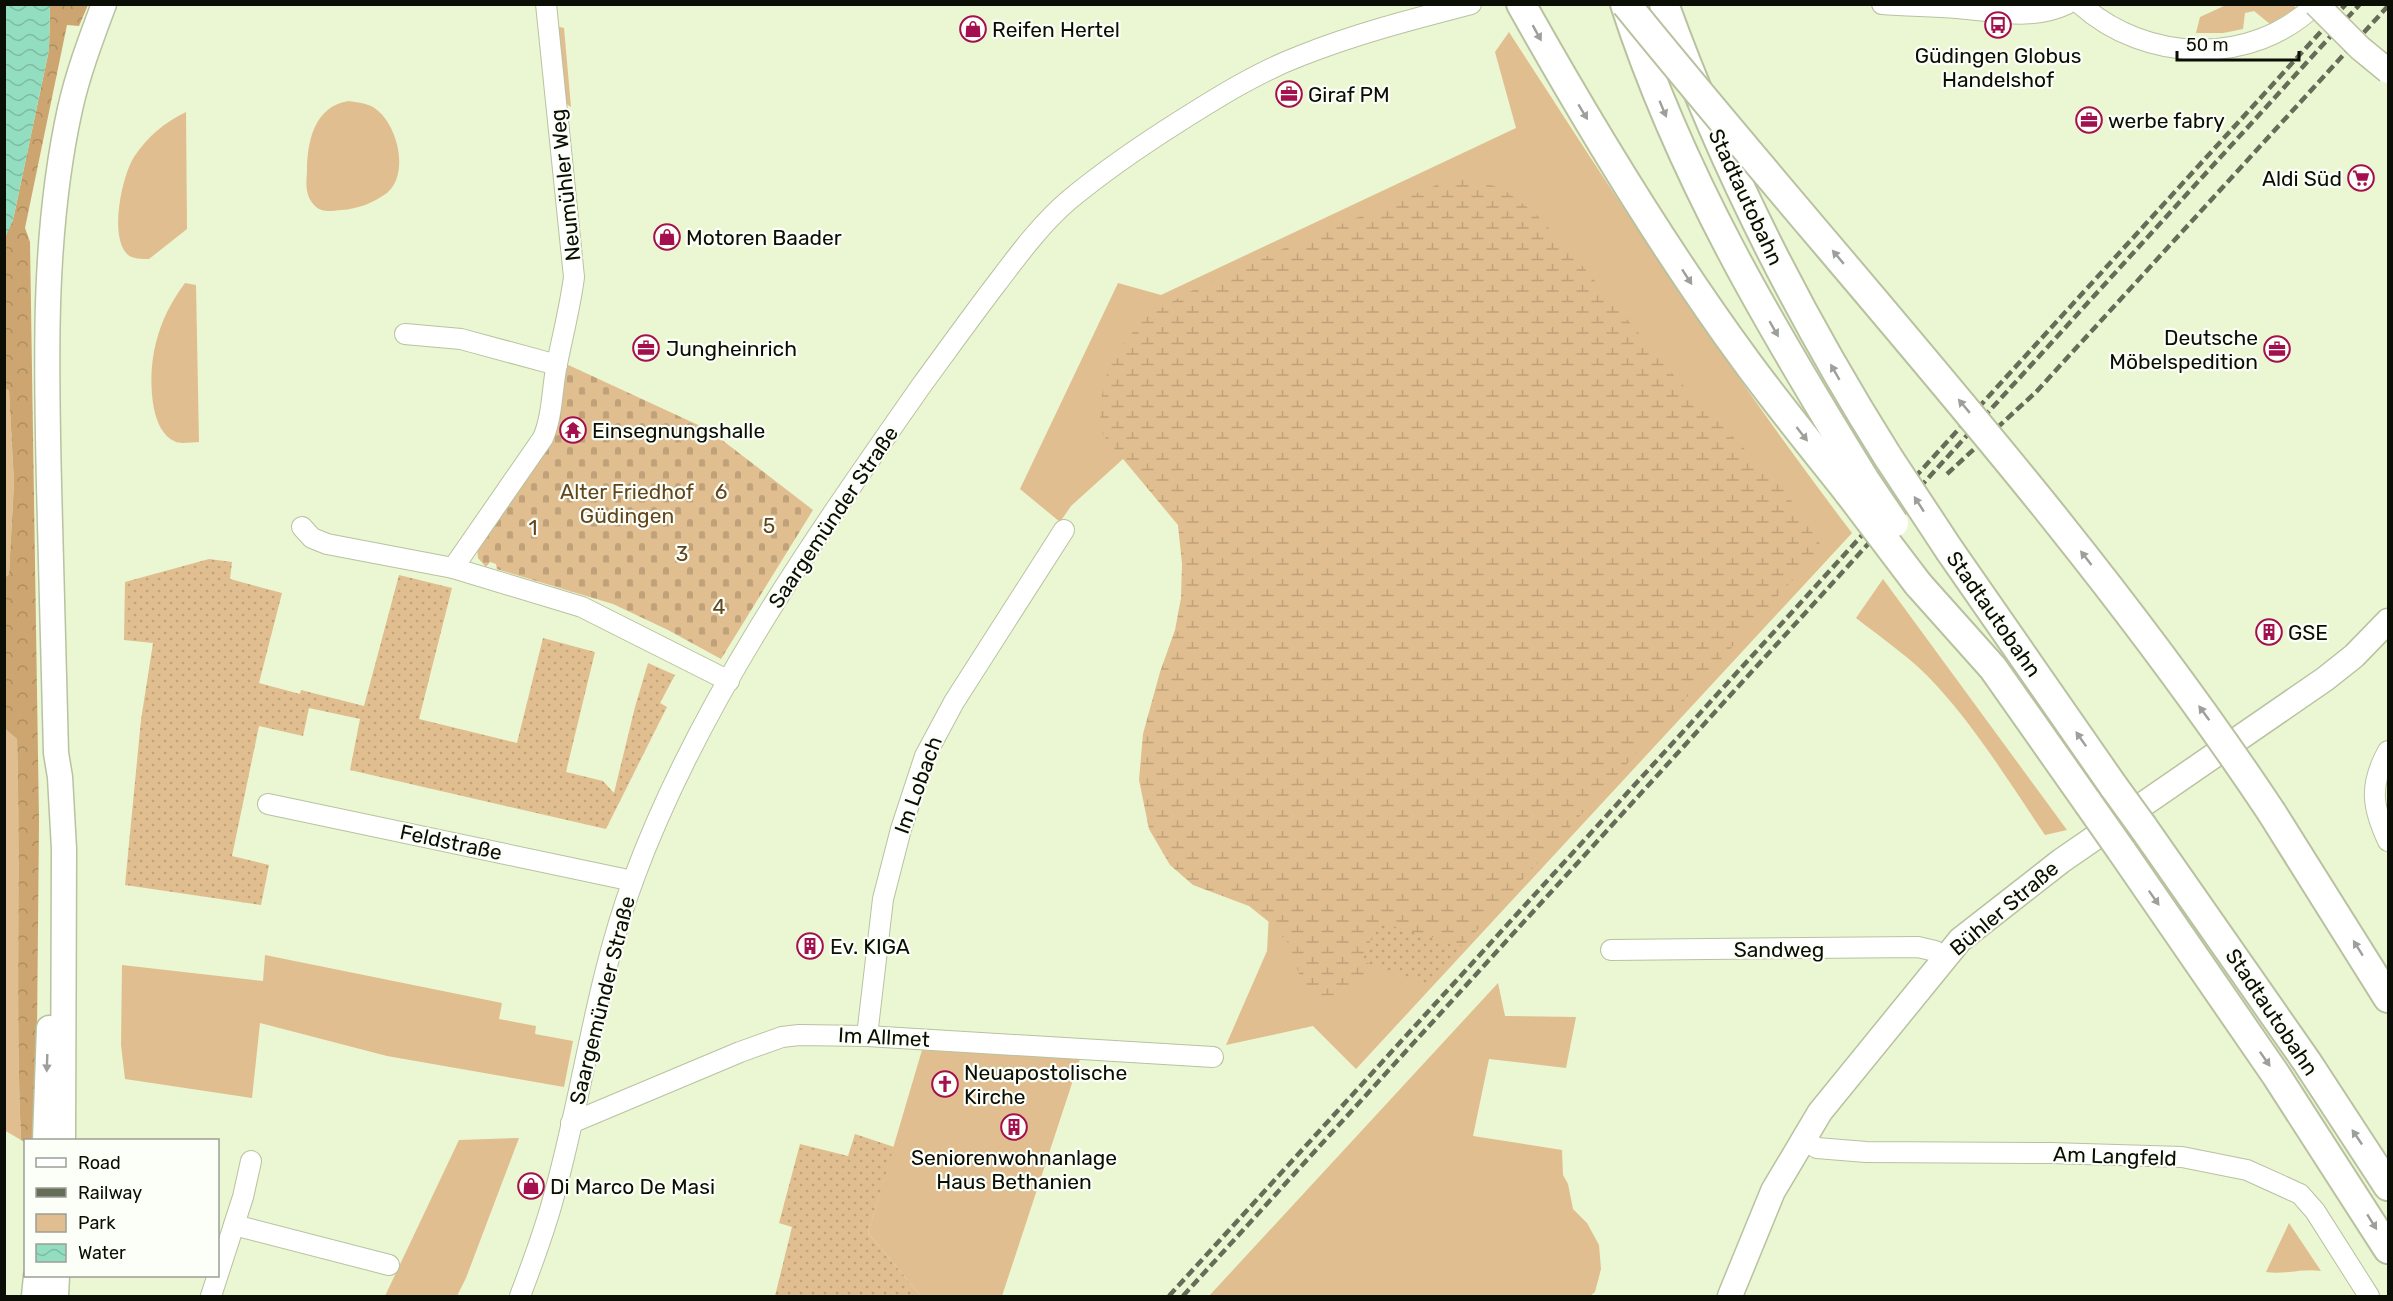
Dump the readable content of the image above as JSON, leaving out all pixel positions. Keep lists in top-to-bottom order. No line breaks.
{"streets":{"highway":["Stadtautobahn"],"main road":["Bühler Straße"],"street":["Neumühler Weg","Saargemünder Straße","Im Lobach","Feldstraße","Sandweg","Im Allmet","Am Langfeld"]},"crossings":[["Saargemünder Straße","Feldstraße"],["Saargemünder Straße","Im Allmet"],["Im Lobach","Im Allmet"],["Bühler Straße","Sandweg"],["Bühler Straße","Am Langfeld"]],"parks":["Alter Friedhof Güdingen","6","5","1","3","4"],"places":{"bus stop":["Güdingen Globus Handelshof"],"shop":["Reifen Hertel","Motoren Baader","Di Marco De Masi"],"office":["Giraf PM","werbe fabry","Jungheinrich","Deutsche Möbelspedition"],"supermarket":["Aldi Süd"],"temple":["Einsegnungshalle"],"building":["GSE","Ev. KIGA","Seniorenwohnanlage Haus Bethanien"],"church":["Neuapostolische Kirche"]},"legend":["Road","Railway","Park","Water"],"scale_bar":"50 m"}
